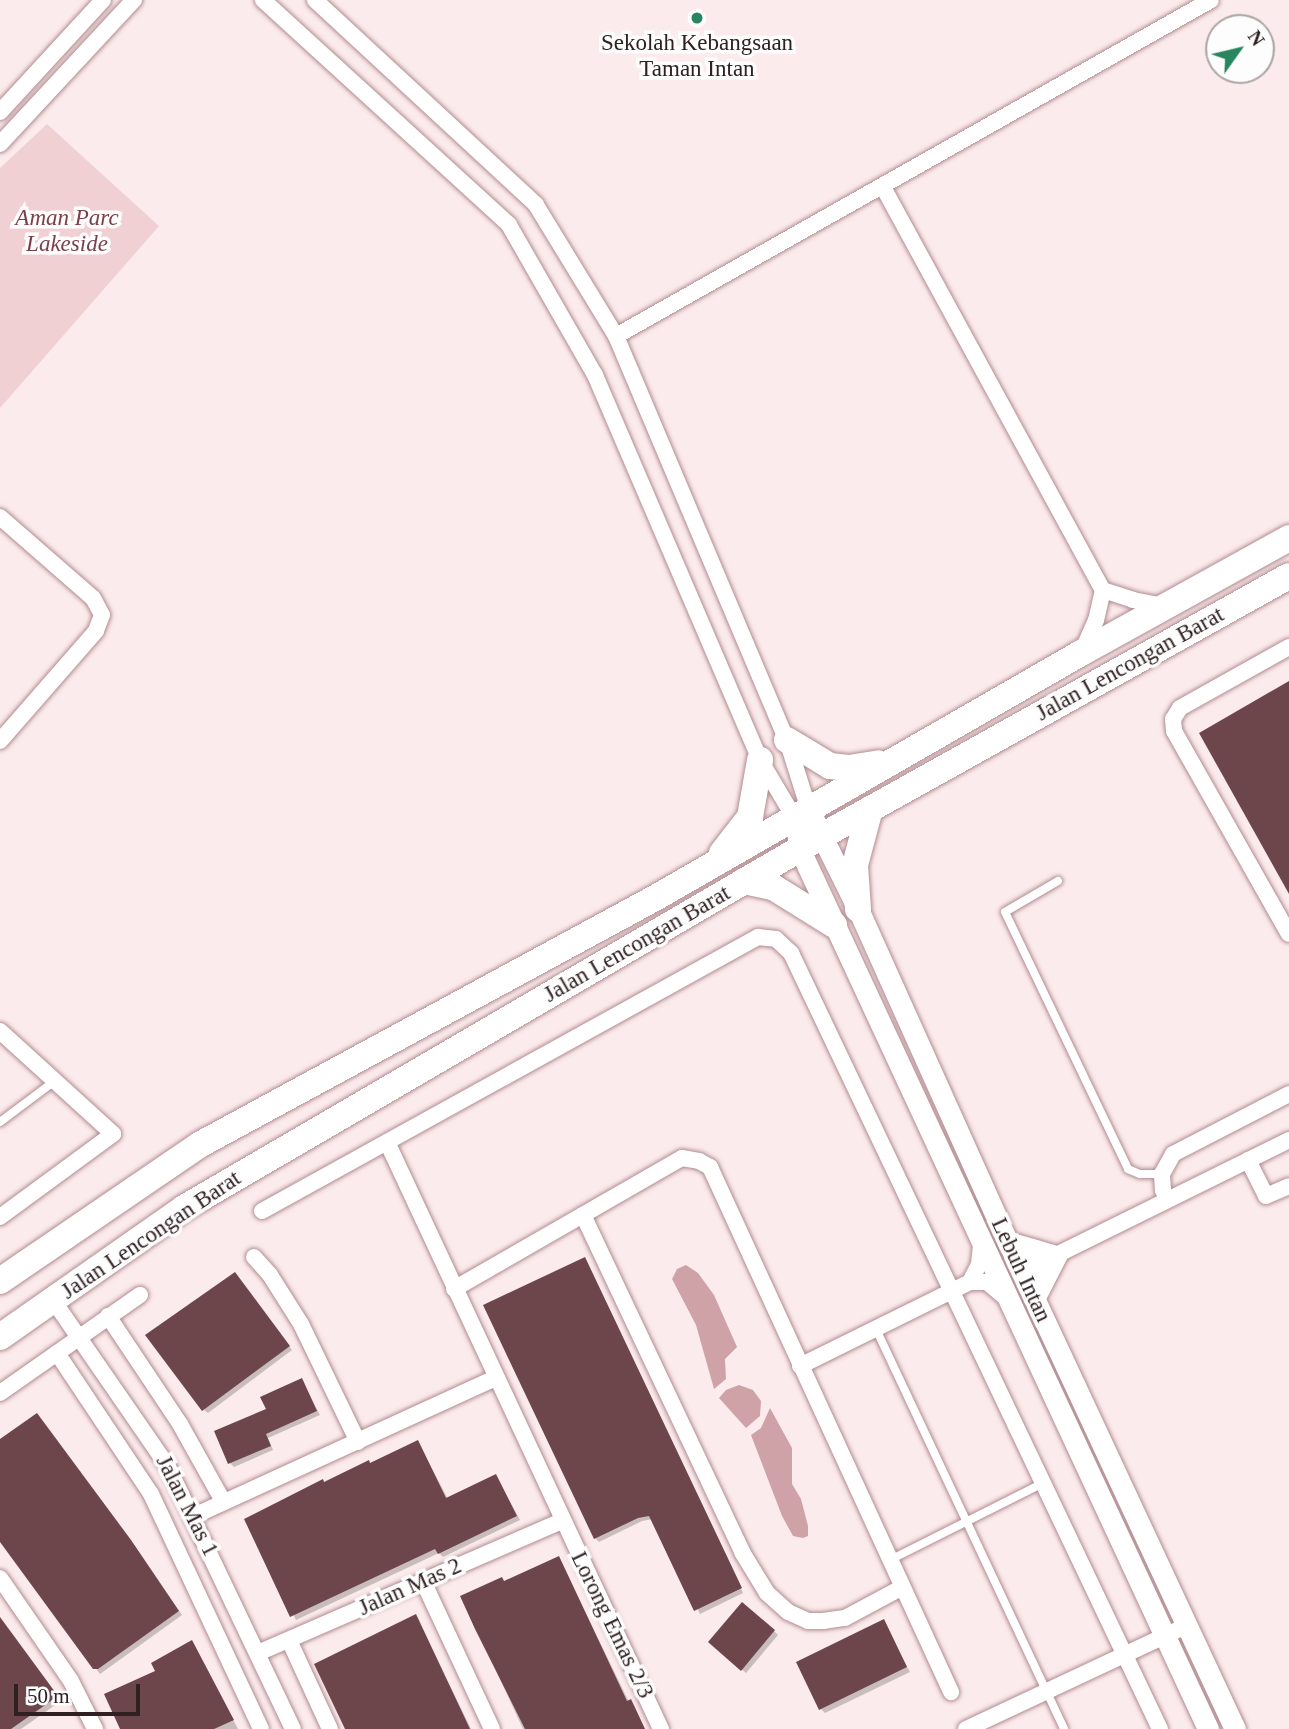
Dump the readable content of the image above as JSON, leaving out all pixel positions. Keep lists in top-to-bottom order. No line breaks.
{"streets":{"highway":["Jalan Lencongan Barat"],"main road":["Lebuh Intan"],"street":["Jalan Mas 1","Jalan Mas 2","Lorong Emas 2/3"]},"crossings":[["Jalan Lencongan Barat","Lebuh Intan"],["Jalan Lencongan Barat","Jalan Mas 1"],["Jalan Mas 1","Jalan Mas 2"],["Jalan Mas 2","Lorong Emas 2/3"]],"parks":["Aman Parc Lakeside"],"places":["Sekolah Kebangsaan Taman Intan"],"scale_bar":"50 m","north":"top right"}
